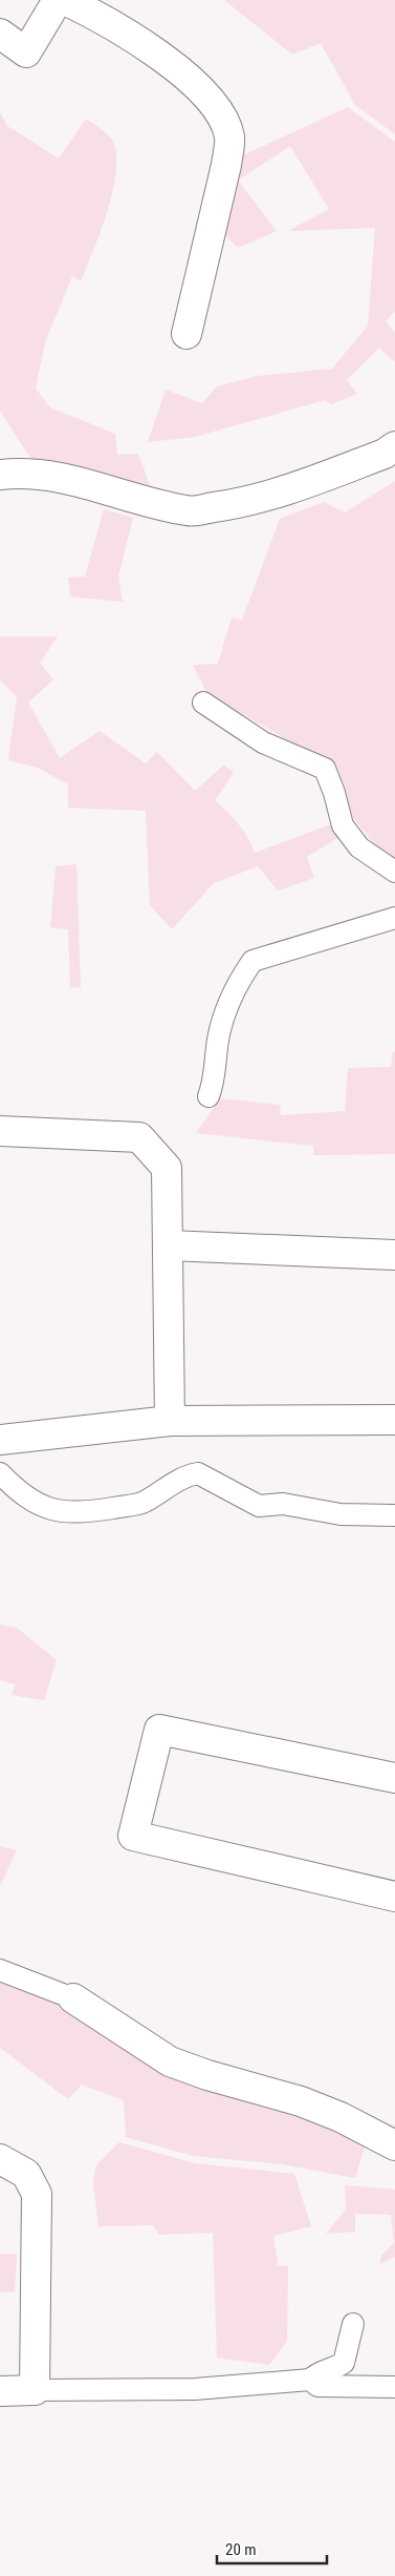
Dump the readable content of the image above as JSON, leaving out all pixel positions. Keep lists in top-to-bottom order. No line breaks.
{"scale_bar":"20 m"}
